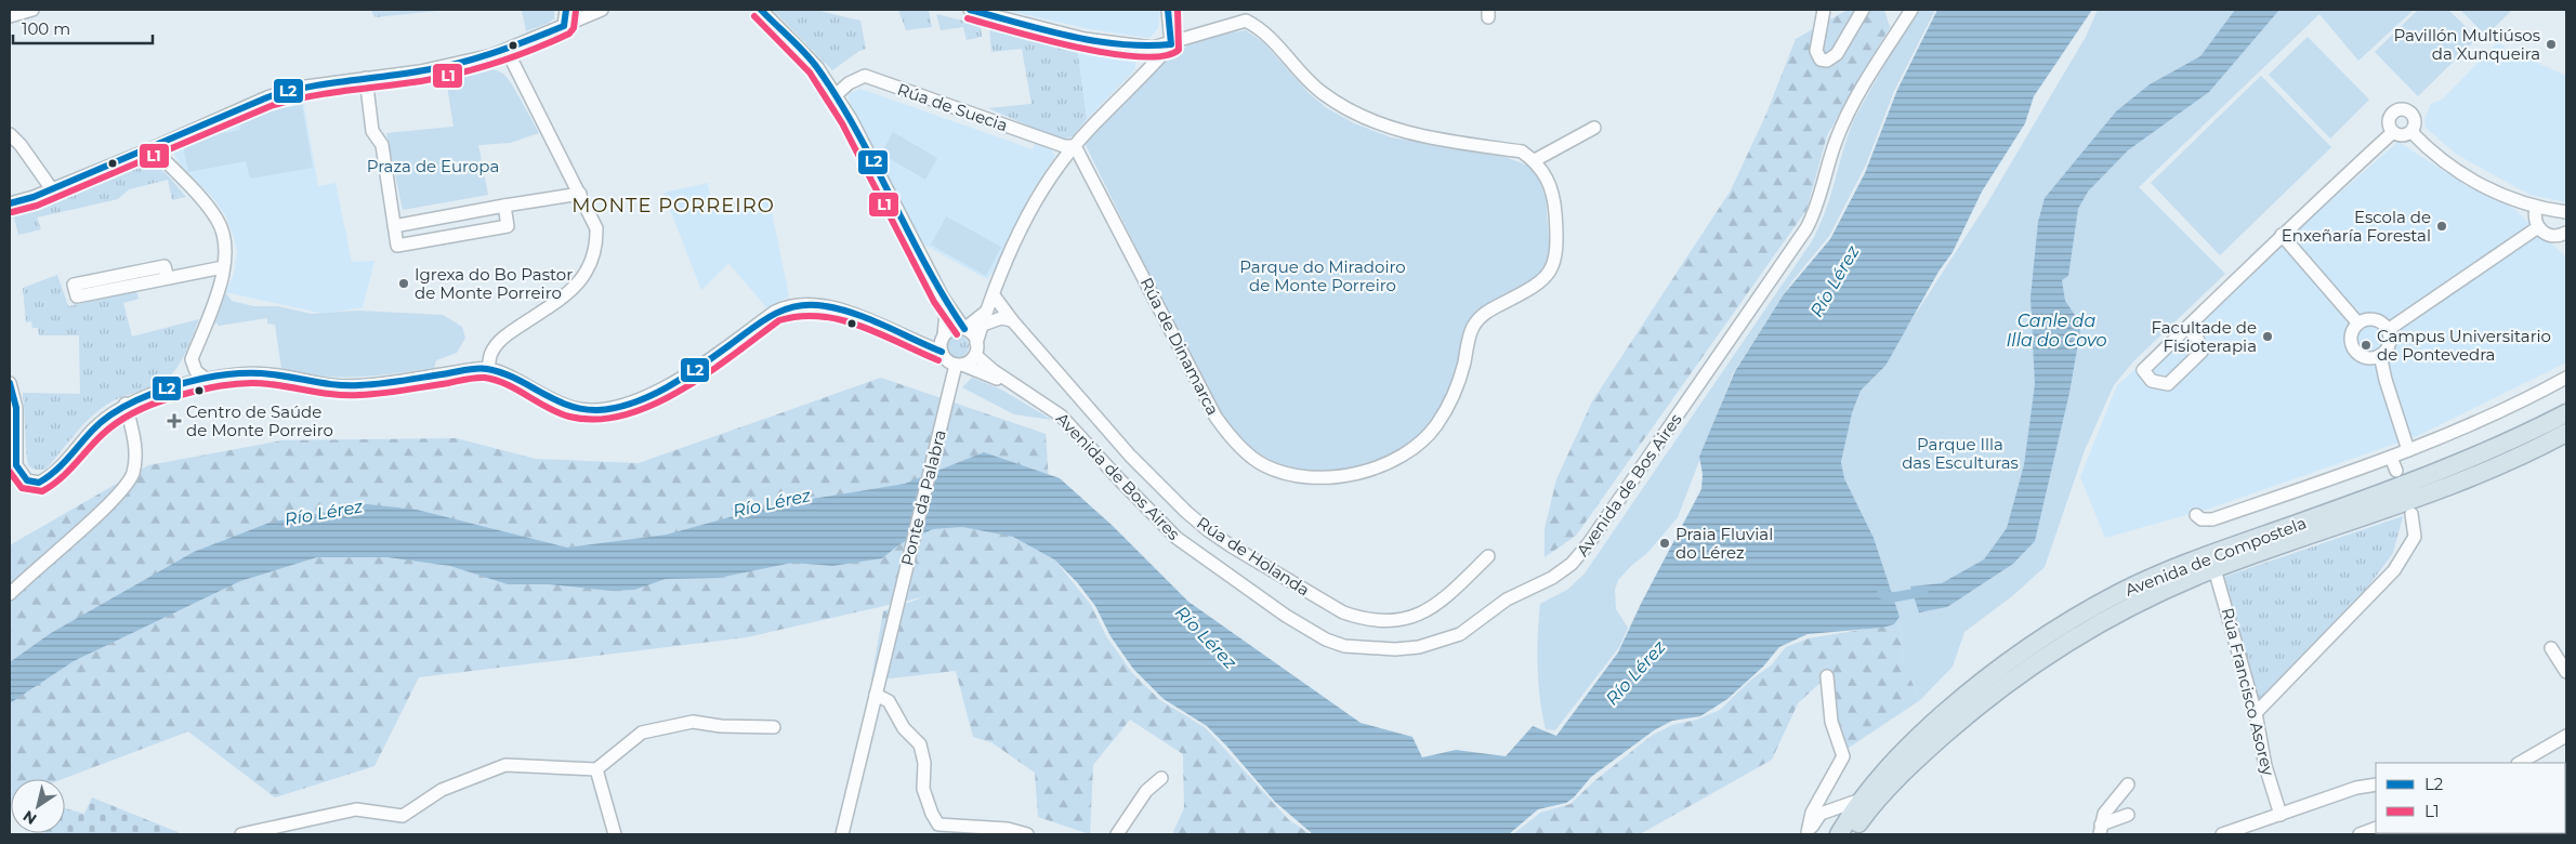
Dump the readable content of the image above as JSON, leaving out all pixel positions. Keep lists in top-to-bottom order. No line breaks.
{"streets":{"highway":["Avenida de Compostela"],"street":["Rúa de Suecia","Rúa de Dinamarca","Avenida de Bos Aires","Ponte da Palabra","Rúa de Holanda","Rúa Francisco Asorey"]},"crossings":[["Rúa de Suecia","Rúa de Dinamarca"],["Avenida de Bos Aires","Ponte da Palabra"],["Avenida de Compostela","Rúa Francisco Asorey"]],"districts":["MONTE PORREIRO"],"water":["Río Lérez","Canle da Illa do Covo"],"parks":["Praza de Europa","Parque do Miradoiro de Monte Porreiro","Parque Illa das Esculturas"],"places":{"other":["Pavillón Multiúsos da Xunqueira","Escola de Enxeñaría Forestal","Igrexa do Bo Pastor de Monte Porreiro","Facultade de Fisioterapia","Campus Universitario de Pontevedra","Praia Fluvial do Lérez"],"health":["Centro de Saúde de Monte Porreiro"]},"lines":["transit line L2","transit line L1"],"legend":["L2","L1"],"scale_bar":"100 m","north":"bottom left"}
